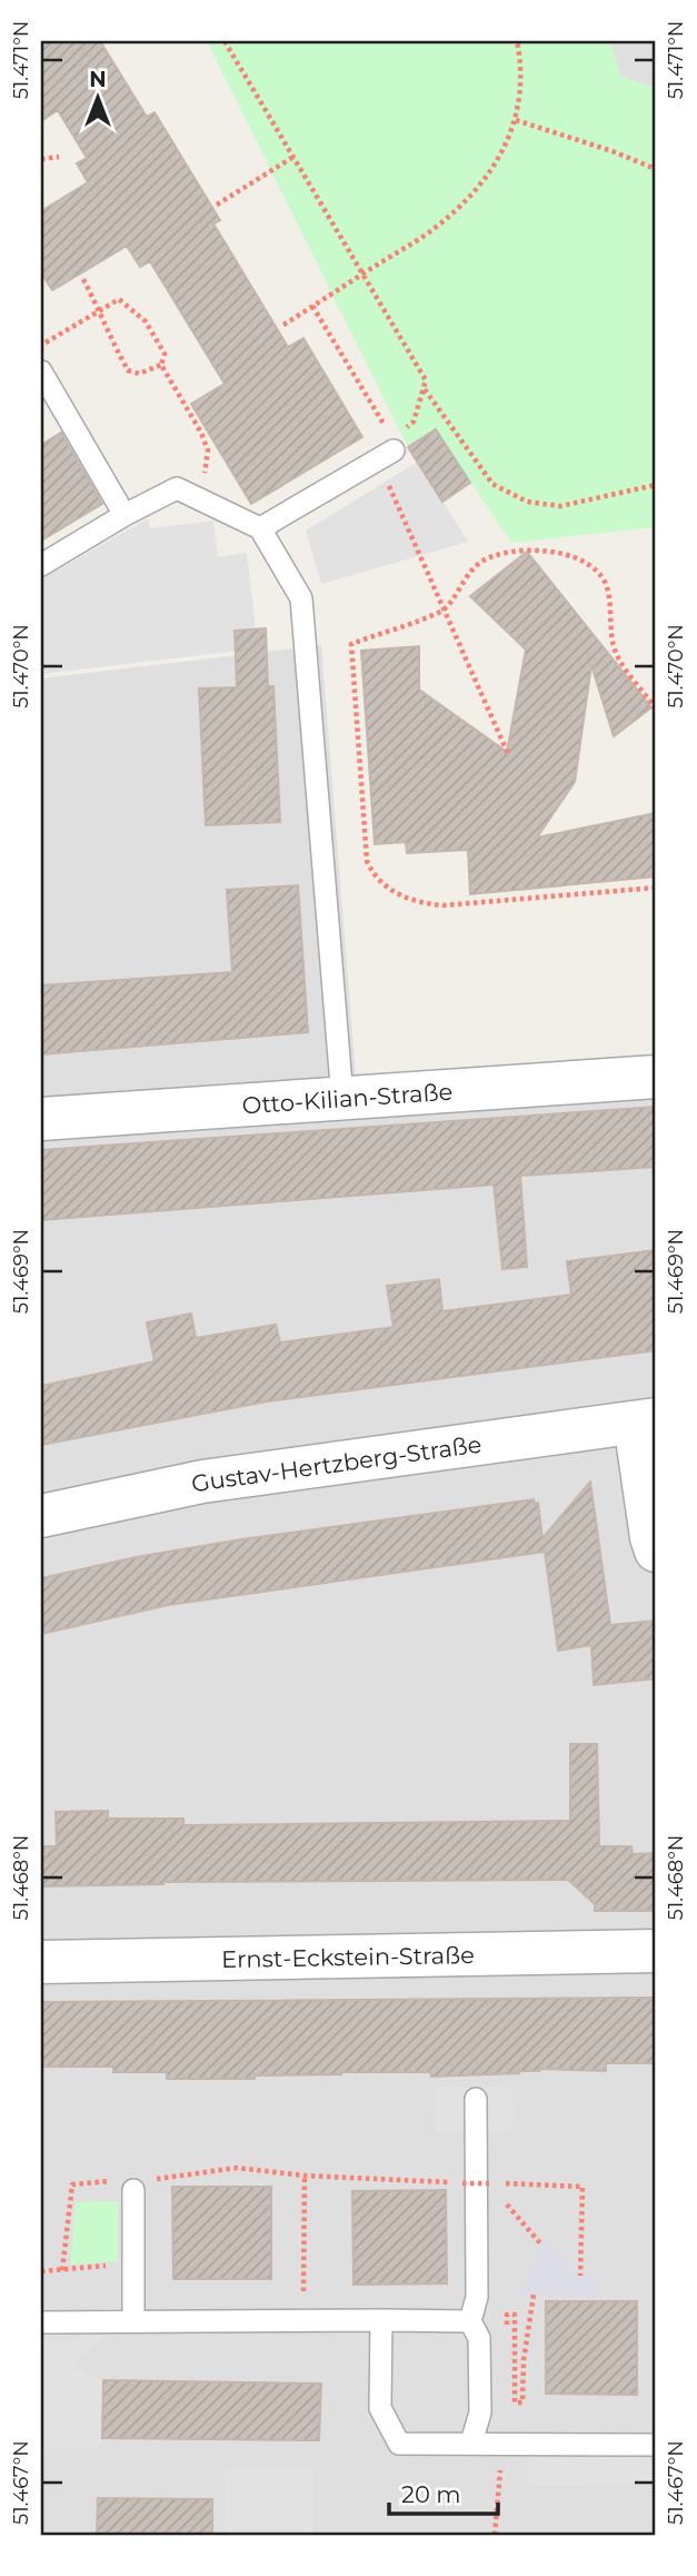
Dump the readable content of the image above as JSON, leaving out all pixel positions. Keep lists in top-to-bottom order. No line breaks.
{"streets":{"street":["Otto-Kilian-Straße","Gustav-Hertzberg-Straße","Ernst-Eckstein-Straße"]},"scale_bar":"20 m","north":"top","coordinates":["51.471°N","51.470°N","51.469°N","51.468°N","51.467°N"]}
